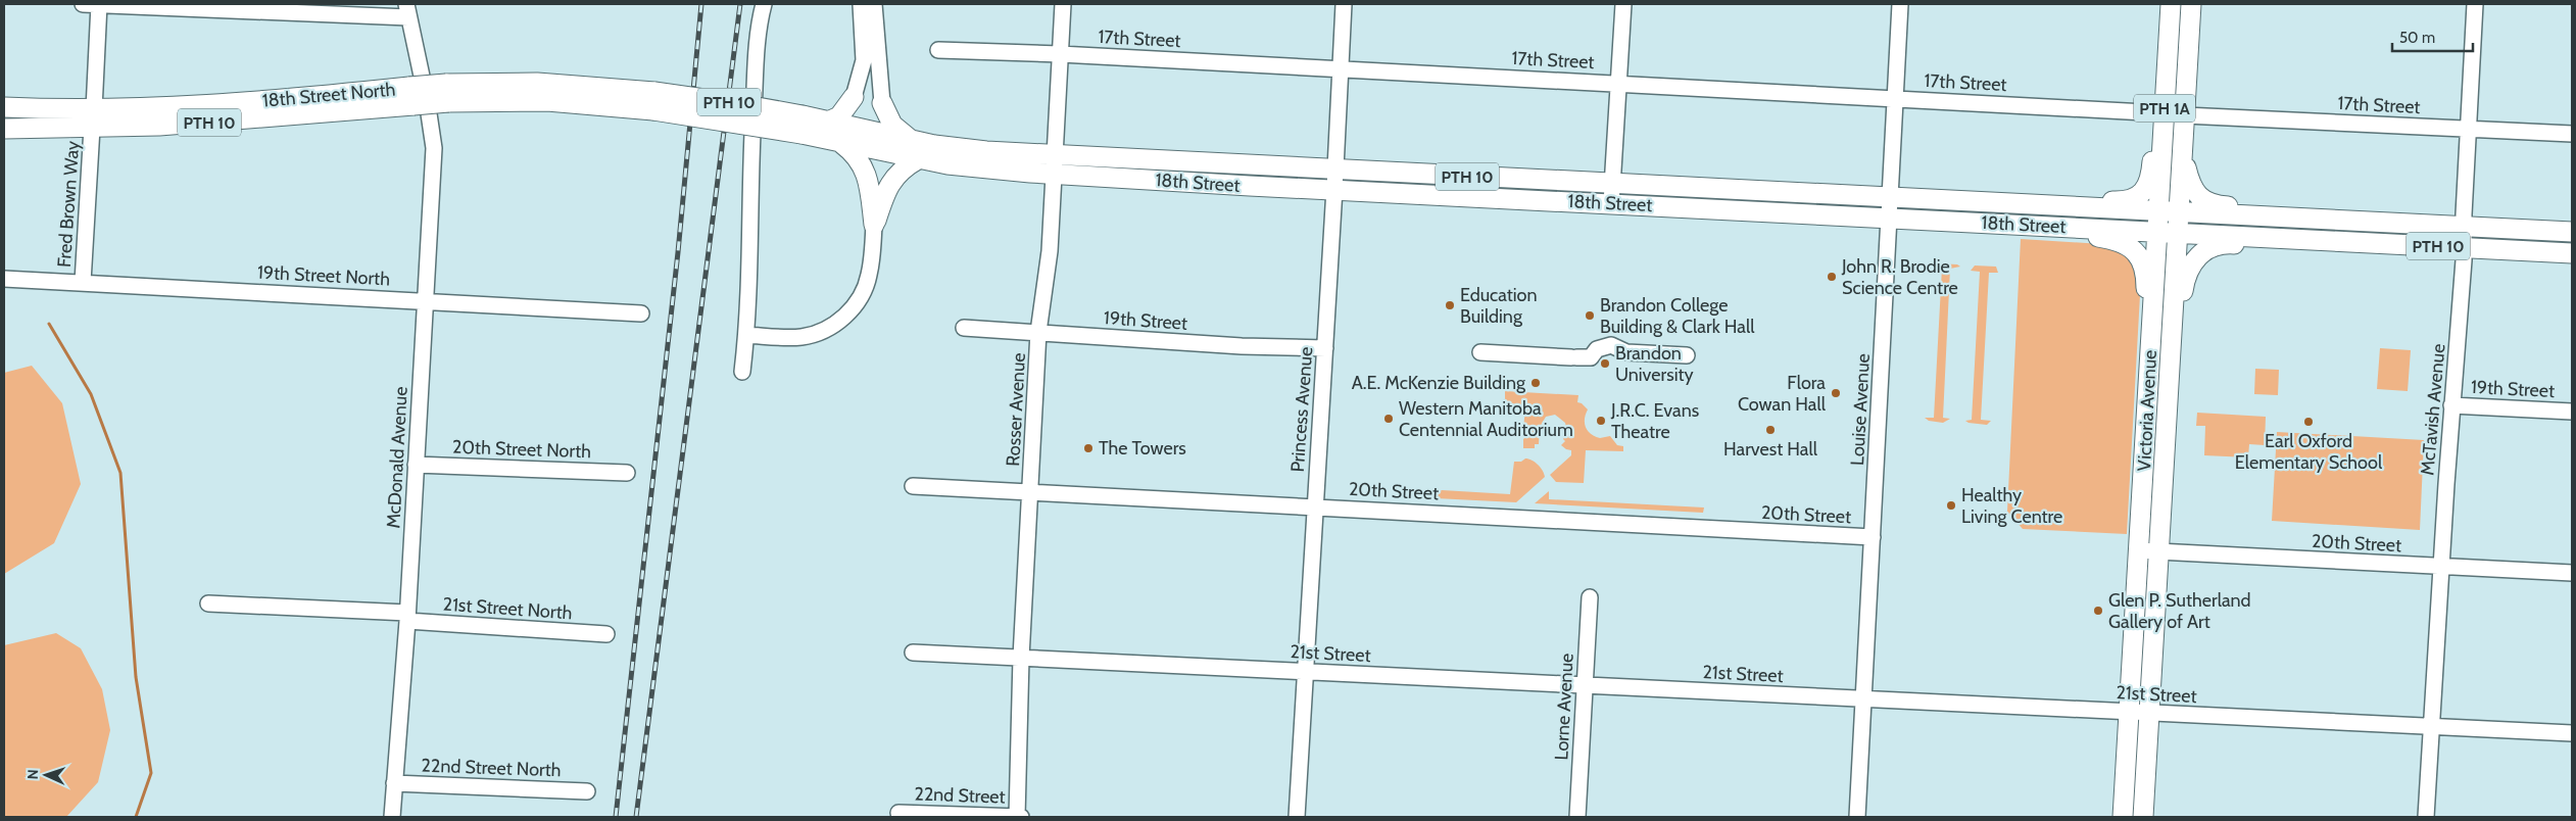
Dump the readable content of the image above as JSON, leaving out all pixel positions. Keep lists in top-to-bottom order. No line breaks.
{"streets":{"main road":["18th Street North","PTH 10","PTH 1A","18th Street","Victoria Avenue"],"street":["17th Street","Fred Brown Way","19th Street North","19th Street","Rosser Avenue","Princess Avenue","Louise Avenue","McTavish Avenue","20th Street North","McDonald Avenue","20th Street","21st Street North","21st Street","Lorne Avenue","22nd Street North","22nd Street"]},"crossings":[["17th Street","PTH 1A"],["17th Street","Rosser Avenue"],["17th Street","Princess Avenue"],["17th Street","Louise Avenue"],["17th Street","McTavish Avenue"],["17th Street","Victoria Avenue"],["18th Street North","18th Street"],["18th Street North","Fred Brown Way"],["18th Street North","McDonald Avenue"],["PTH 1A","Victoria Avenue"],["18th Street","Rosser Avenue"],["18th Street","Princess Avenue"],["18th Street","Louise Avenue"],["18th Street","McTavish Avenue"],["18th Street","Victoria Avenue"],["Fred Brown Way","19th Street North"],["19th Street North","McDonald Avenue"],["19th Street","Rosser Avenue"],["19th Street","Princess Avenue"],["19th Street","McTavish Avenue"],["Rosser Avenue","20th Street"],["Rosser Avenue","21st Street"],["Rosser Avenue","22nd Street"],["Princess Avenue","20th Street"],["Princess Avenue","21st Street"],["Louise Avenue","20th Street"],["Louise Avenue","21st Street"],["McTavish Avenue","20th Street"],["McTavish Avenue","21st Street"],["Victoria Avenue","20th Street"],["Victoria Avenue","21st Street"],["20th Street North","McDonald Avenue"],["McDonald Avenue","21st Street North"],["McDonald Avenue","22nd Street North"],["21st Street","Lorne Avenue"]],"places":["John R. Brodie Science Centre","Education Building","Brandon College Building & Clark Hall","Brandon University","A.E. McKenzie Building","Flora Cowan Hall","Western Manitoba Centennial Auditorium","J.R.C. Evans Theatre","Earl Oxford Elementary School","Harvest Hall","The Towers","Healthy Living Centre","Glen P. Sutherland Gallery of Art"],"scale_bar":"50 m","north":"left"}
